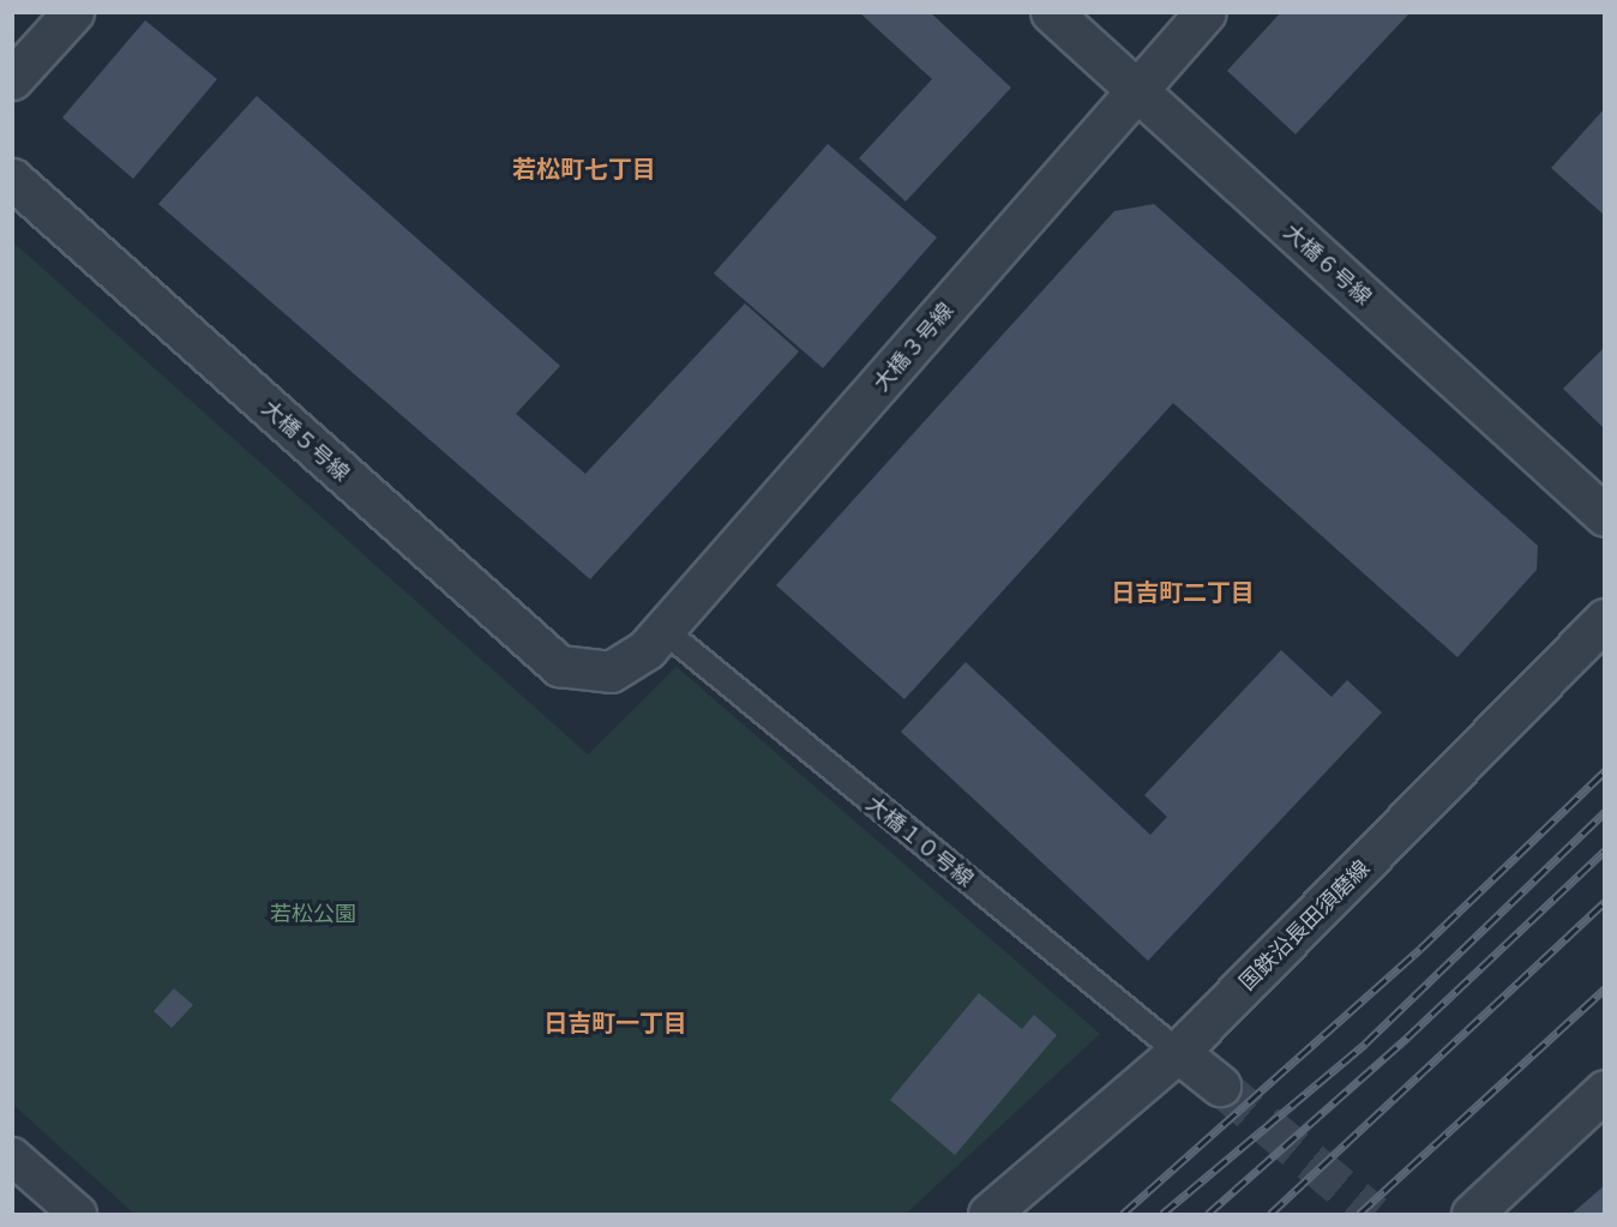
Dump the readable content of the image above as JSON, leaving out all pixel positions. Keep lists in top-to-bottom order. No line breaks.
{"streets":{"street":["大橋６号線","大橋３号線","大橋５号線","国鉄沿長田須磨線"],"lane":["大橋１０号線"]},"crossings":[["大橋６号線","大橋３号線"],["大橋３号線","大橋５号線"],["大橋３号線","大橋１０号線"],["大橋１０号線","国鉄沿長田須磨線"]],"districts":["若松町七丁目","日吉町二丁目","日吉町一丁目"],"parks":["若松公園"]}
